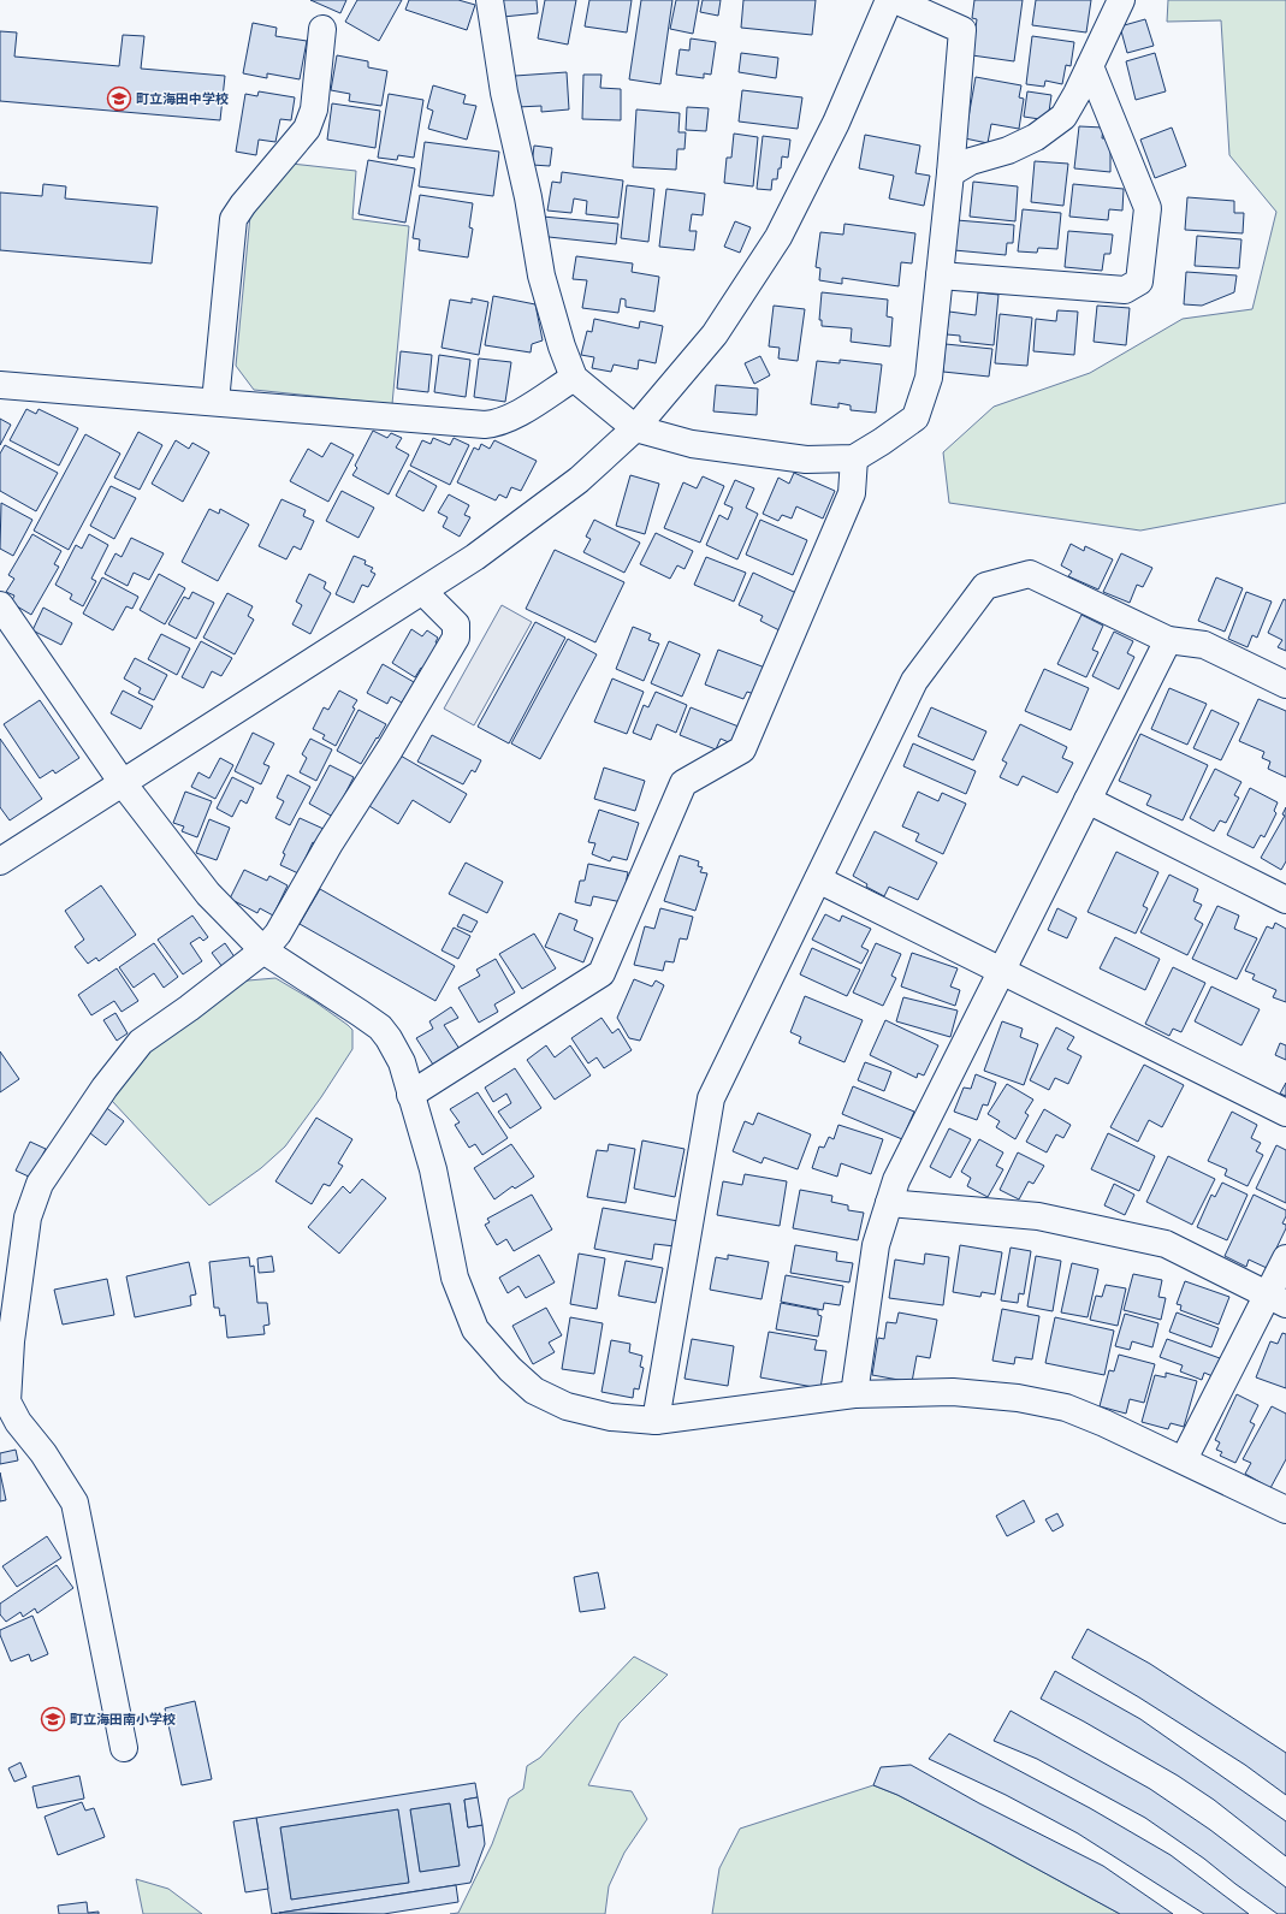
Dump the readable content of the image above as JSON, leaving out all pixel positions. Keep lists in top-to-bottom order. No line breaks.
{"places":{"school or university":["町立海田中学校","町立海田南小学校"]}}
